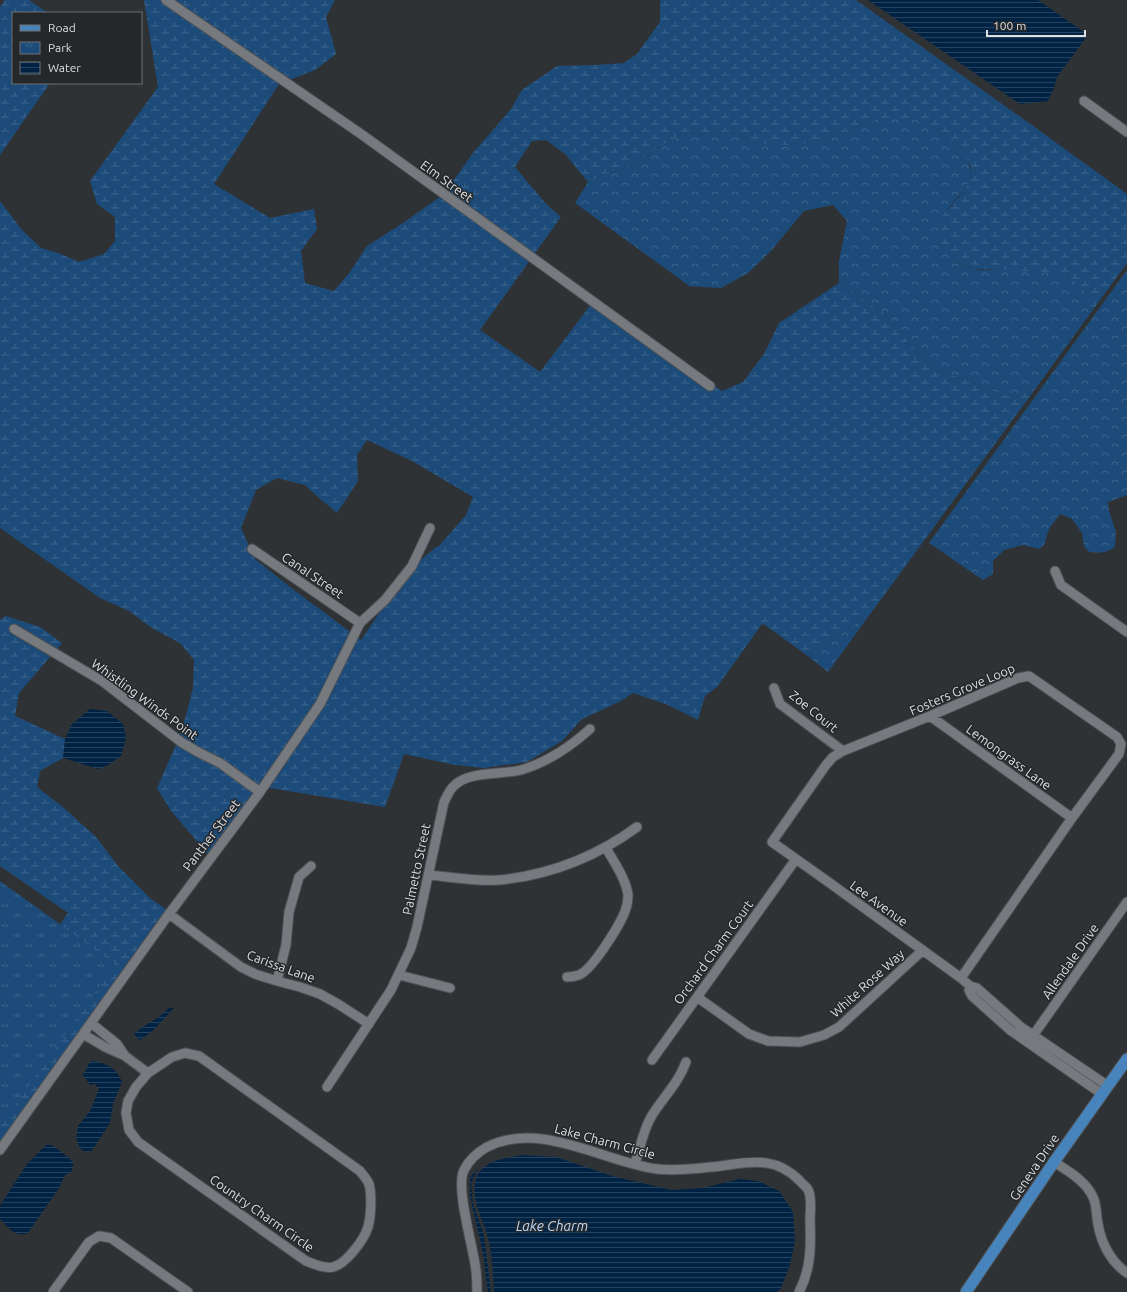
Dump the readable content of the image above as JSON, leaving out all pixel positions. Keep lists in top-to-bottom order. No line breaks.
{"streets":{"main road":["Geneva Drive"],"street":["Elm Street","Canal Street","Fosters Grove Loop","Whistling Winds Point","Zoe Court","Lemongrass Lane","Panther Street","Palmetto Street","Lee Avenue","Orchard Charm Court","Allendale Drive","Carissa Lane","White Rose Way","Lake Charm Circle","Country Charm Circle"]},"crossings":[["Canal Street","Panther Street"],["Fosters Grove Loop","Zoe Court"],["Fosters Grove Loop","Lemongrass Lane"],["Fosters Grove Loop","Lee Avenue"],["Whistling Winds Point","Panther Street"],["Panther Street","Carissa Lane"],["Palmetto Street","Carissa Lane"],["Lee Avenue","Orchard Charm Court"],["Lee Avenue","Allendale Drive"],["Lee Avenue","White Rose Way"],["Lee Avenue","Geneva Drive"],["Orchard Charm Court","White Rose Way"]],"water":["Lake Charm"],"legend":["Road","Park","Water"],"scale_bar":"100 m"}
